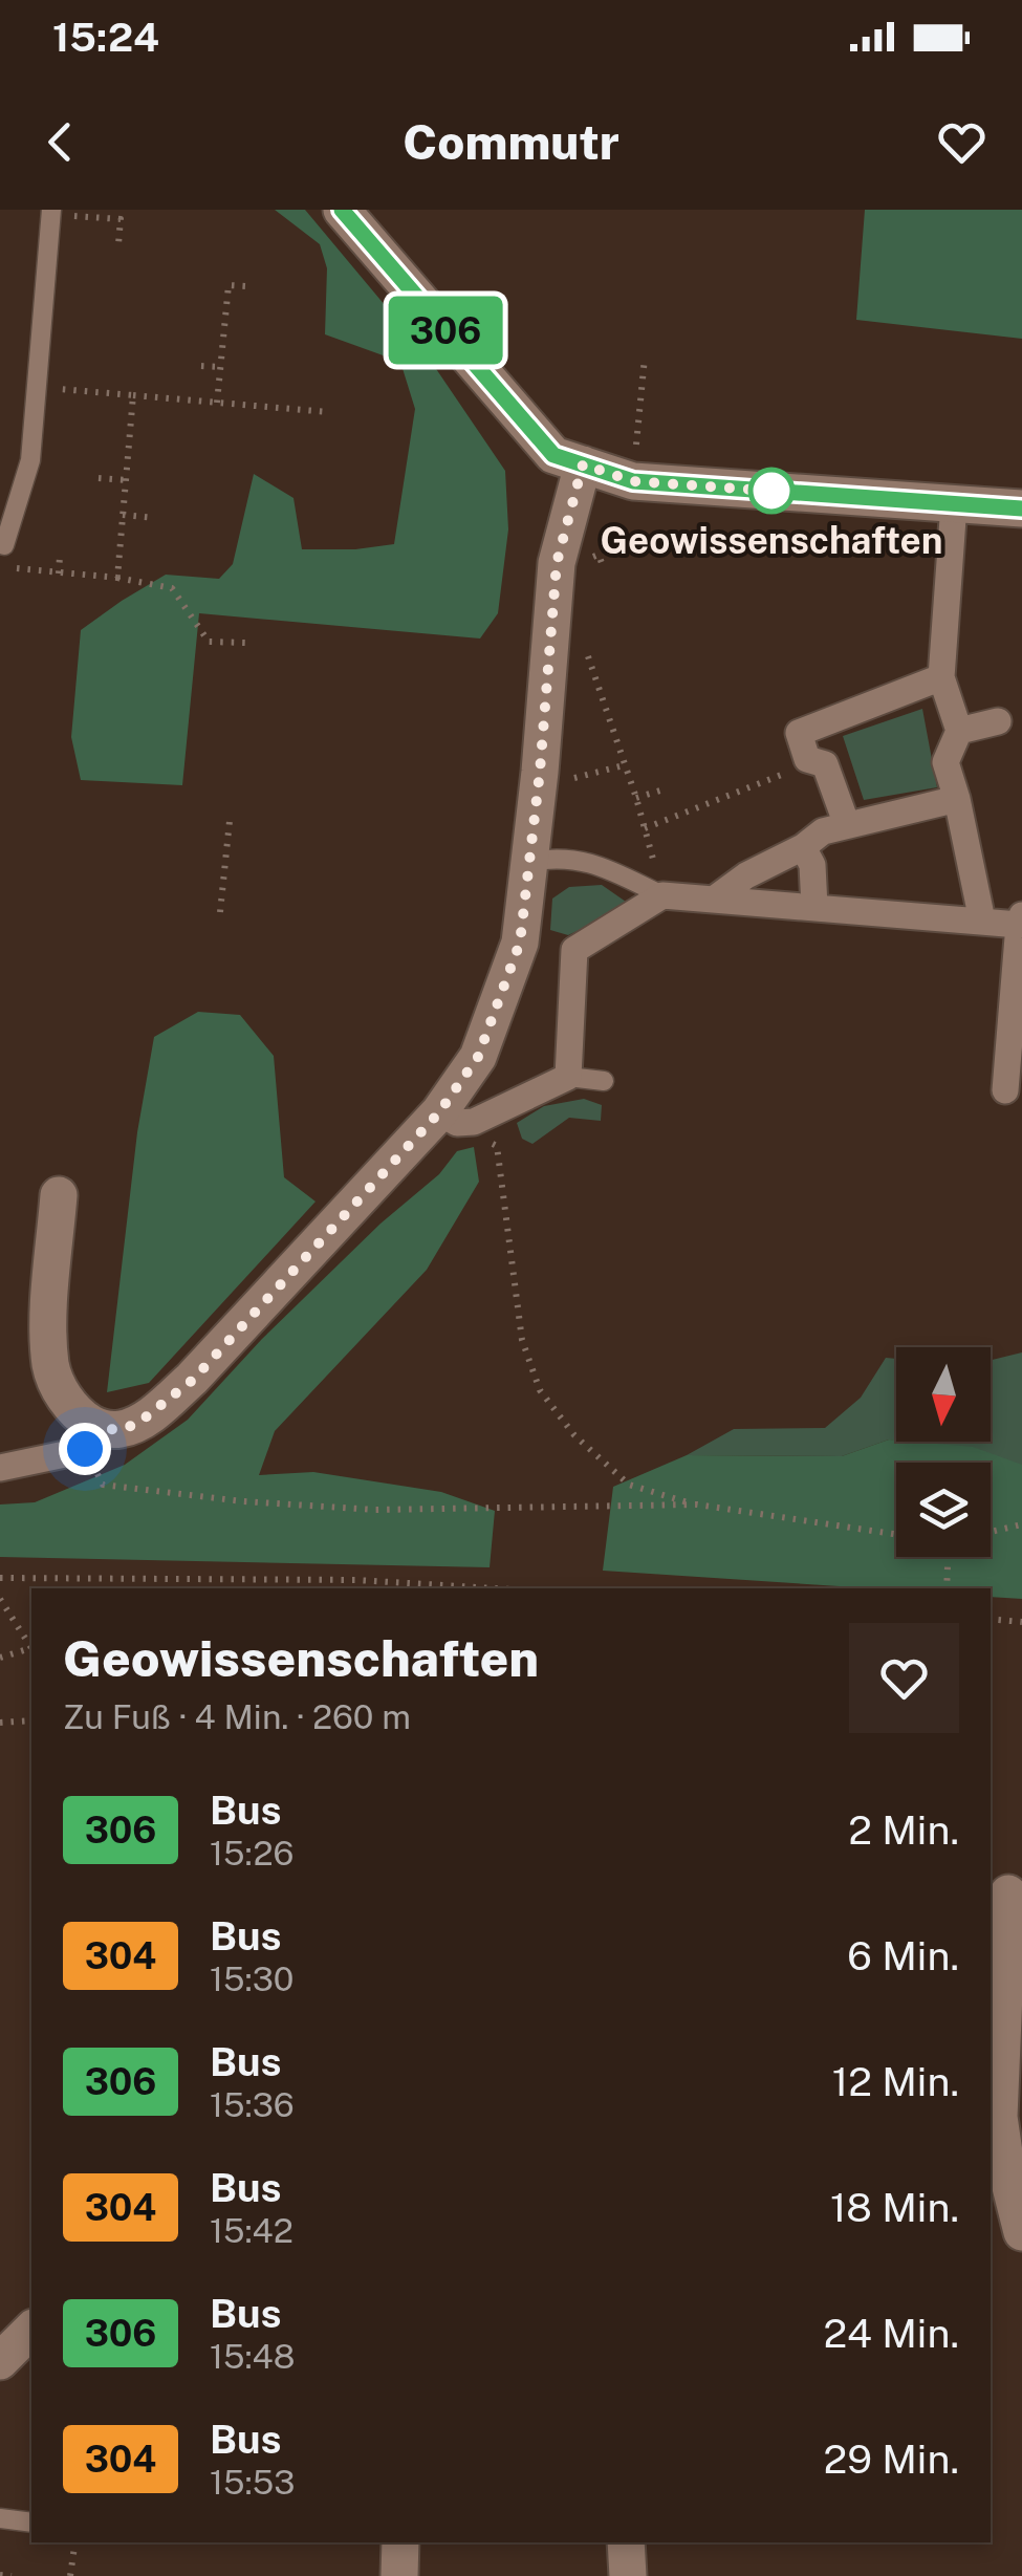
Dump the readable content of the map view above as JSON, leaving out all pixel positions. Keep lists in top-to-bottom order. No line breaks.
{"places":["Geowissenschaften"],"lines":["bus line 306"],"north":"bottom","page":{"status":"15:24","header":"Commutr","on_map":"306","heading":["Geowissenschaften","Zu Fuß · 4 Min. · 260 m"],"list":[{"mark":"306","name":"Bus","note":"15:26","value":"2 Min."},{"mark":"304","name":"Bus","note":"15:30","value":"6 Min."},{"mark":"306","name":"Bus","note":"15:36","value":"12 Min."},{"mark":"304","name":"Bus","note":"15:42","value":"18 Min."},{"mark":"306","name":"Bus","note":"15:48","value":"24 Min."},{"mark":"304","name":"Bus","note":"15:53","value":"29 Min."}]}}
